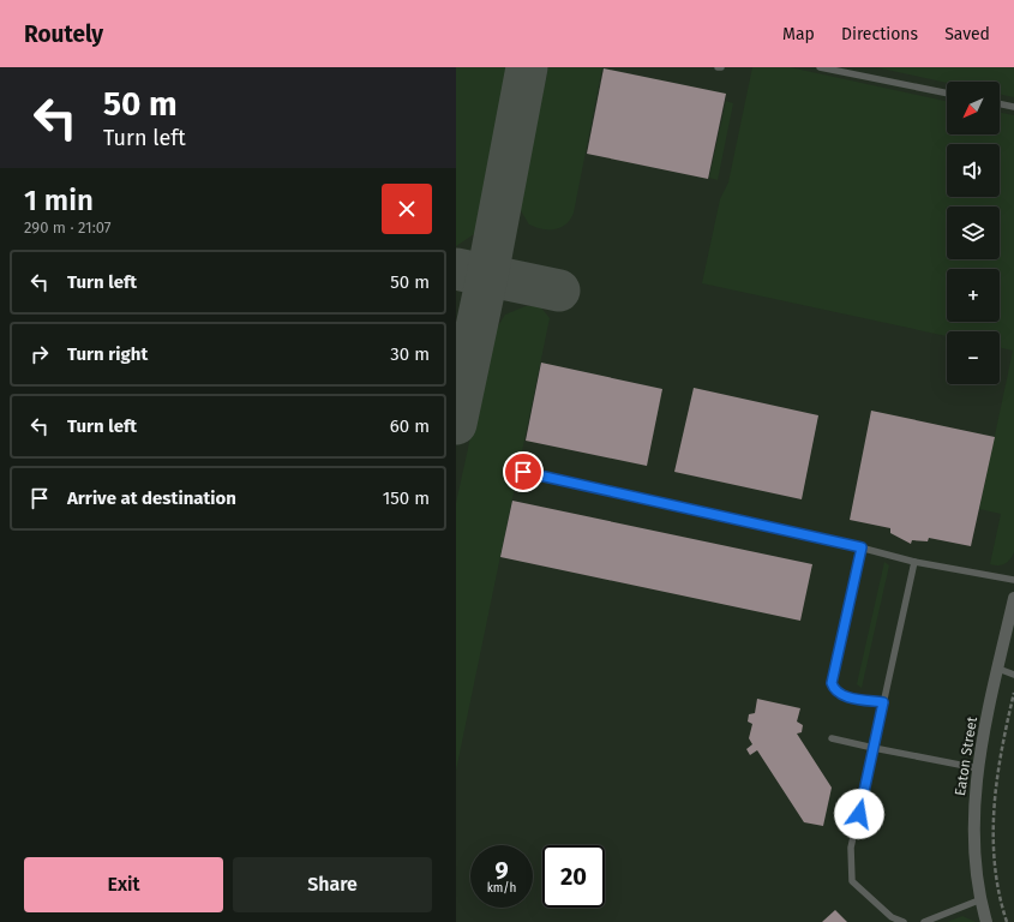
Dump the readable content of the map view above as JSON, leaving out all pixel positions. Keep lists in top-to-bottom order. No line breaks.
{"streets":{"street":["Eaton Street"]},"north":"bottom left","page":{"header":"Routely","nav":["Map","Directions","Saved"],"turn":["50 m","Turn left"],"map_buttons":["+","−"],"heading":["1 min","290 m · 21:07"],"list":[{"name":"Turn left","value":"50 m"},{"name":"Turn right","value":"30 m"},{"name":"Turn left","value":"60 m"},{"name":"Arrive at destination","value":"150 m"}],"speed":"9 km/h","limit":"20","buttons":["Exit","Share"]}}
